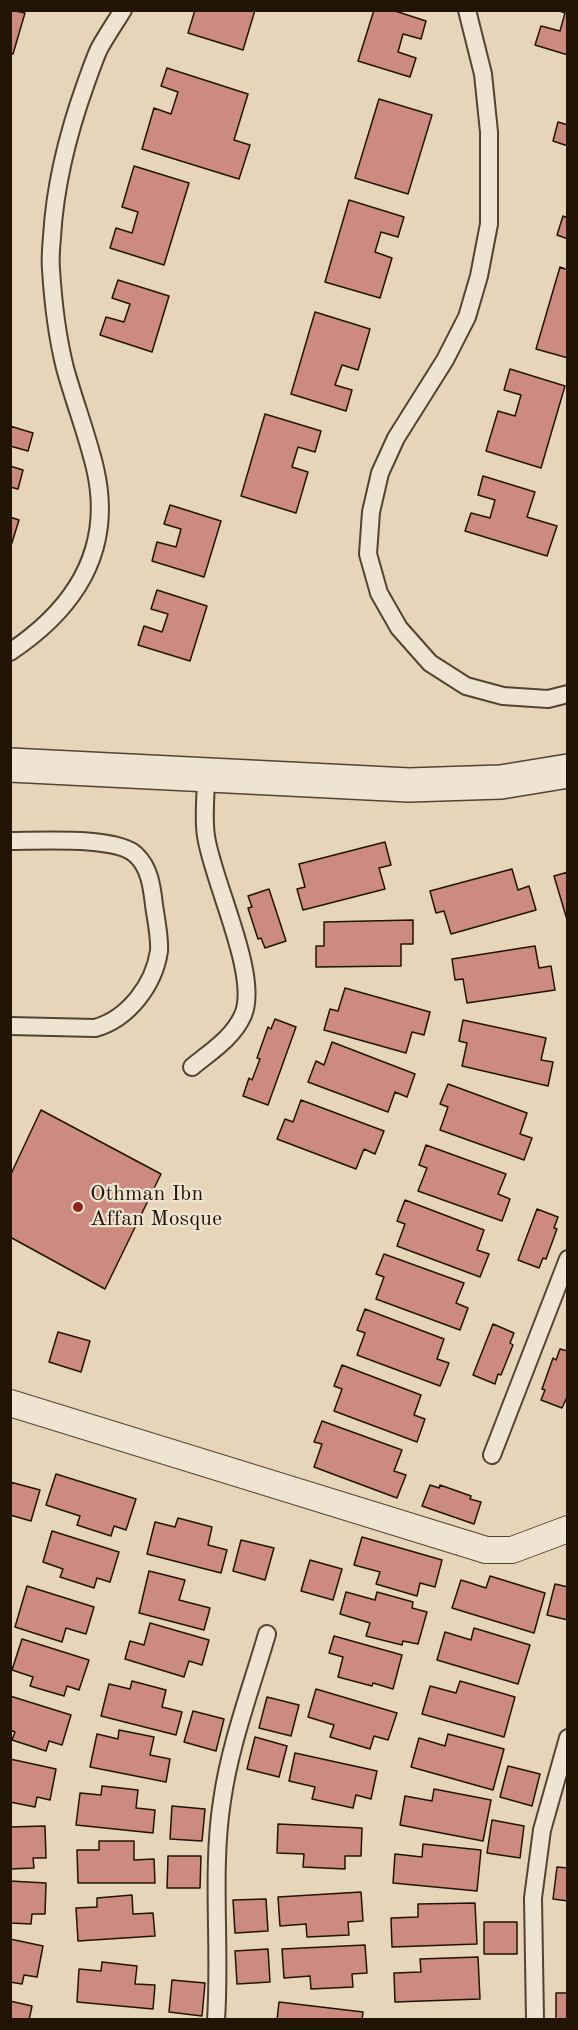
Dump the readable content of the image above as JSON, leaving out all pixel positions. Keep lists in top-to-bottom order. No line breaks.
{"places":["Othman Ibn Affan Mosque"]}
